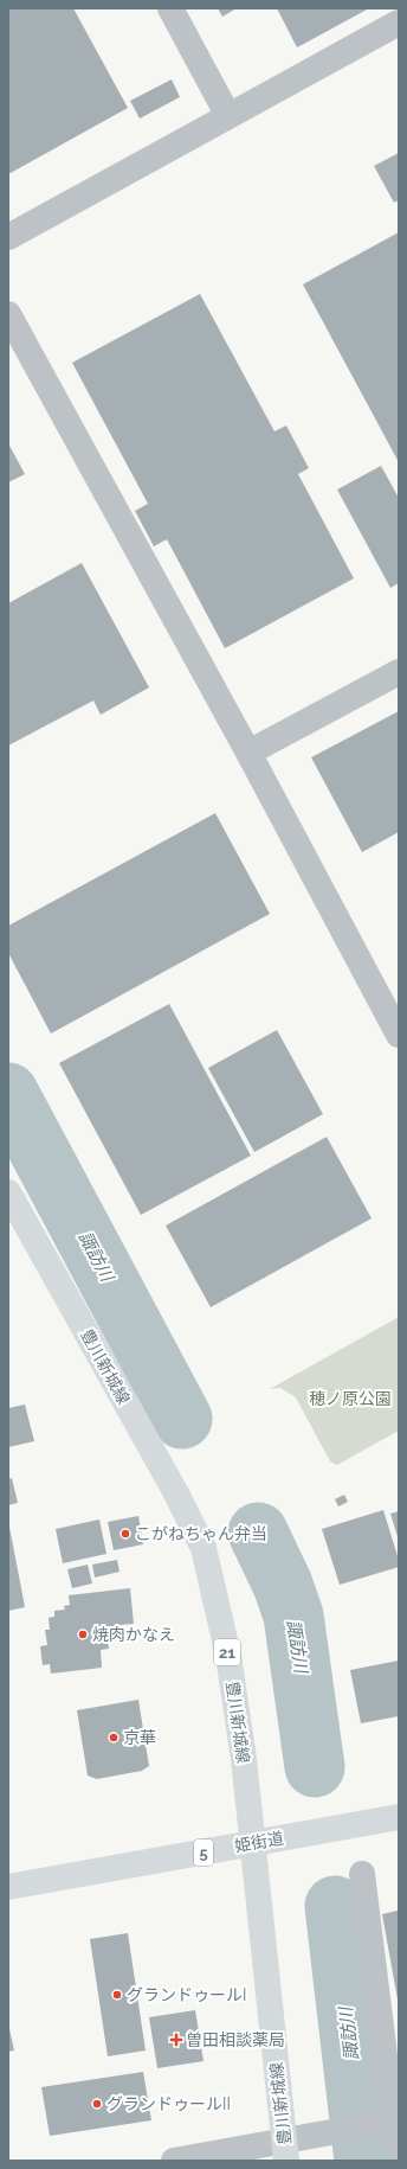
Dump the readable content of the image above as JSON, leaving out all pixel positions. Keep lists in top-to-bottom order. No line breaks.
{"streets":{"main road":["豊川新城線","21","姫街道","5"]},"crossings":[["豊川新城線","姫街道"]],"water":["諏訪川"],"parks":["穂ノ原公園"],"places":{"other":["こがねちゃん弁当","焼肉かなえ","京華","グランドゥールI","グランドゥールII"],"health":["曽田相談薬局"]}}
